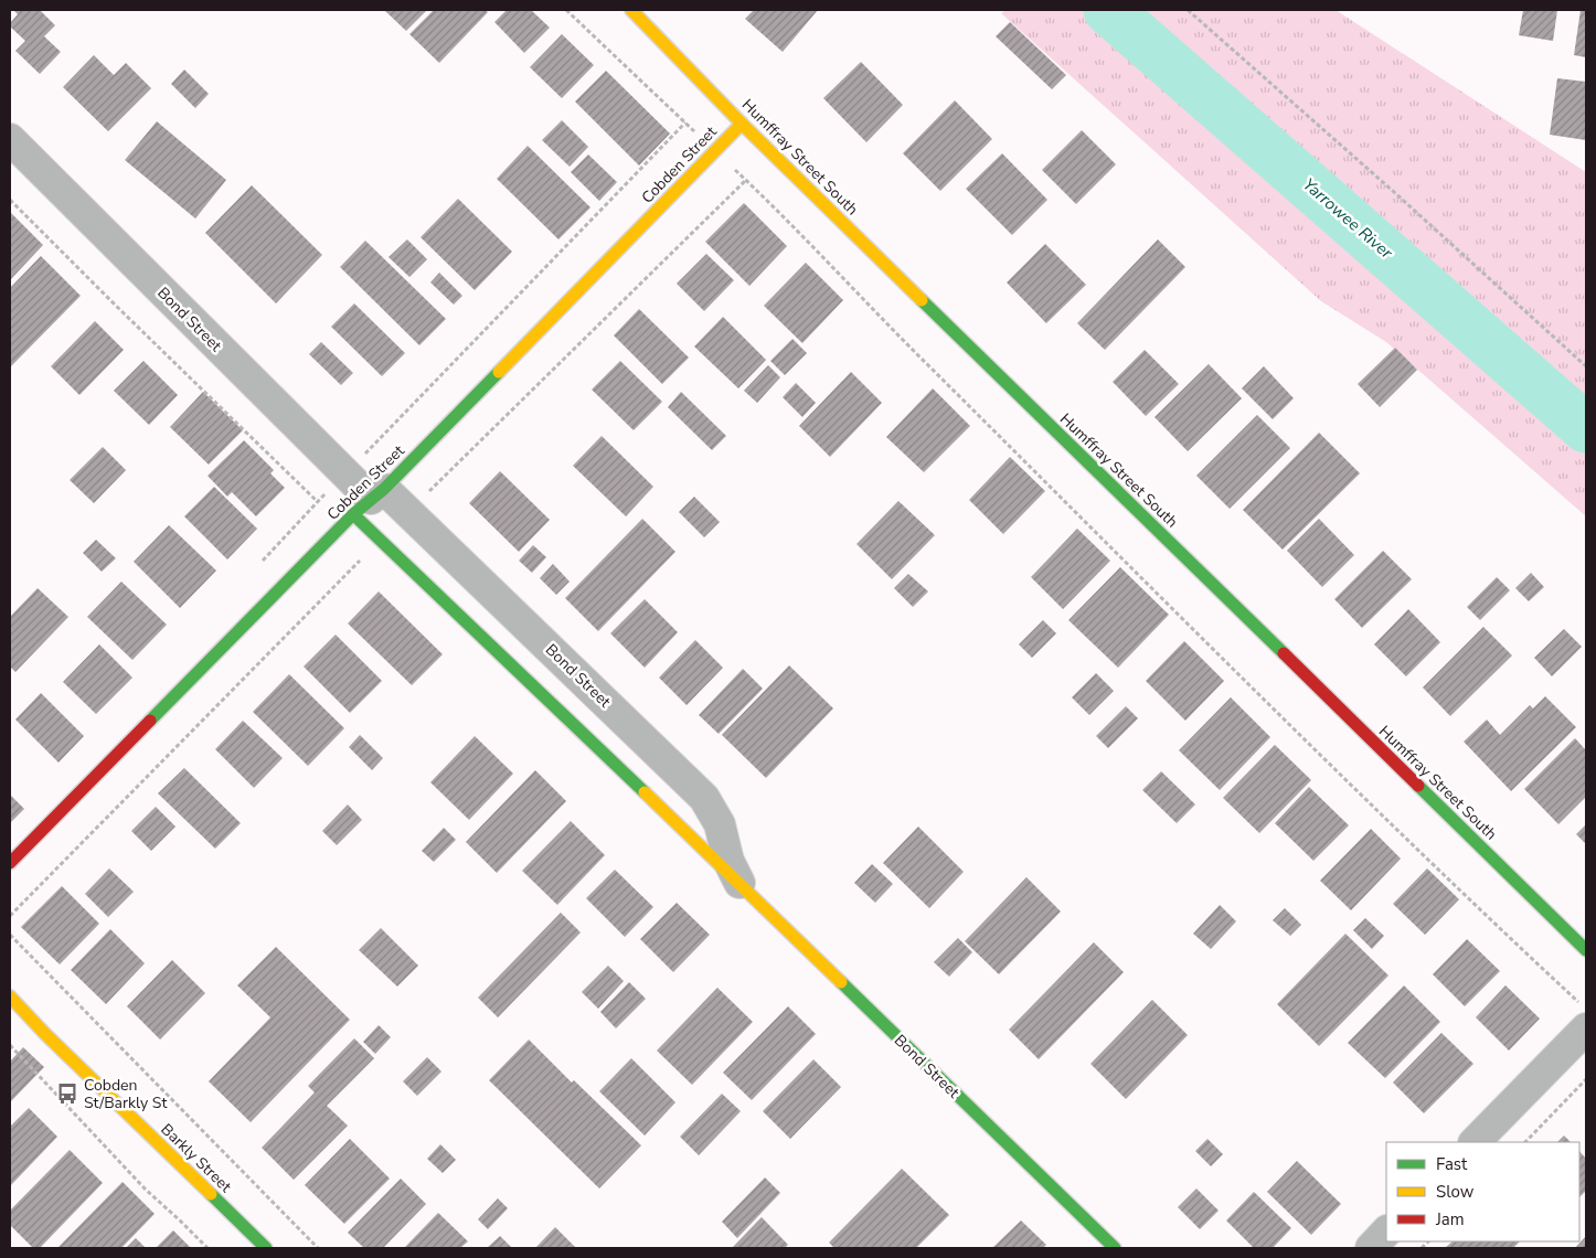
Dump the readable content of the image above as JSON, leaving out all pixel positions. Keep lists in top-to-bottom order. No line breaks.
{"streets":{"street":["Humffray Street South","Cobden Street","Bond Street","Barkly Street"]},"crossings":[["Humffray Street South","Cobden Street"],["Cobden Street","Bond Street"]],"water":["Yarrowee River"],"places":{"bus stop":["Cobden St/Barkly St"]},"legend":["Fast","Slow","Jam"]}
